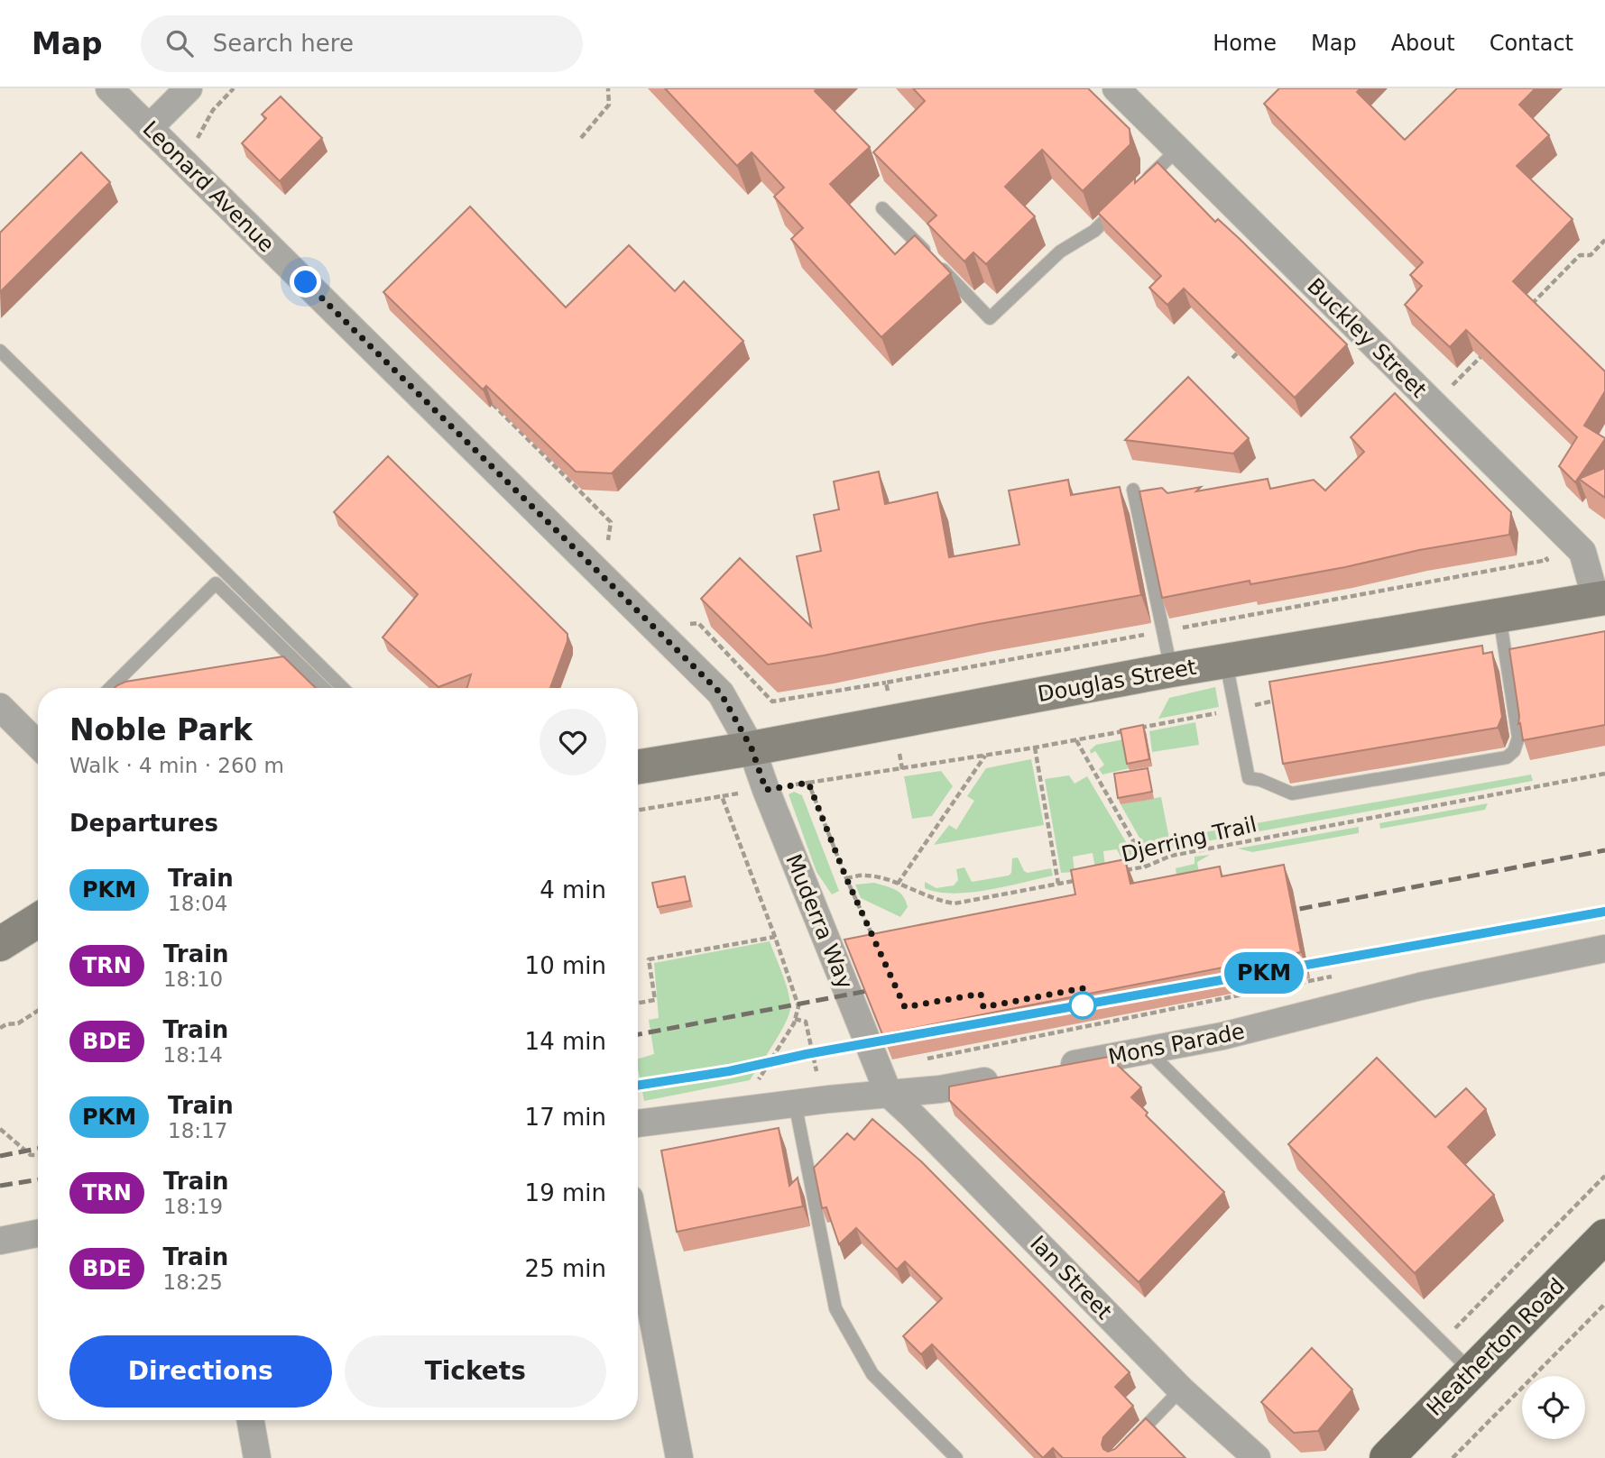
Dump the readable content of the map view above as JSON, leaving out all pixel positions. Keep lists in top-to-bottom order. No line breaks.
{"streets":{"main road":["Douglas Street","Heatherton Road"],"street":["Leonard Avenue","Buckley Street","Muderra Way","Mons Parade","Ian Street"],"path":["Djerring Trail"]},"crossings":[["Leonard Avenue","Douglas Street"],["Leonard Avenue","Muderra Way"],["Buckley Street","Douglas Street"],["Douglas Street","Muderra Way"],["Muderra Way","Ian Street"]],"page":{"header":"Map","search":"Search here","nav":["Home","Map","About","Contact"],"on_map":"PKM","heading":[["Noble Park","Walk · 4 min · 260 m"],"Departures"],"list":[{"mark":"PKM","name":"Train","note":"18:04","value":"4 min"},{"mark":"TRN","name":"Train","note":"18:10","value":"10 min"},{"mark":"BDE","name":"Train","note":"18:14","value":"14 min"},{"mark":"PKM","name":"Train","note":"18:17","value":"17 min"},{"mark":"TRN","name":"Train","note":"18:19","value":"19 min"},{"mark":"BDE","name":"Train","note":"18:25","value":"25 min"}],"buttons":["Directions","Tickets"]}}
